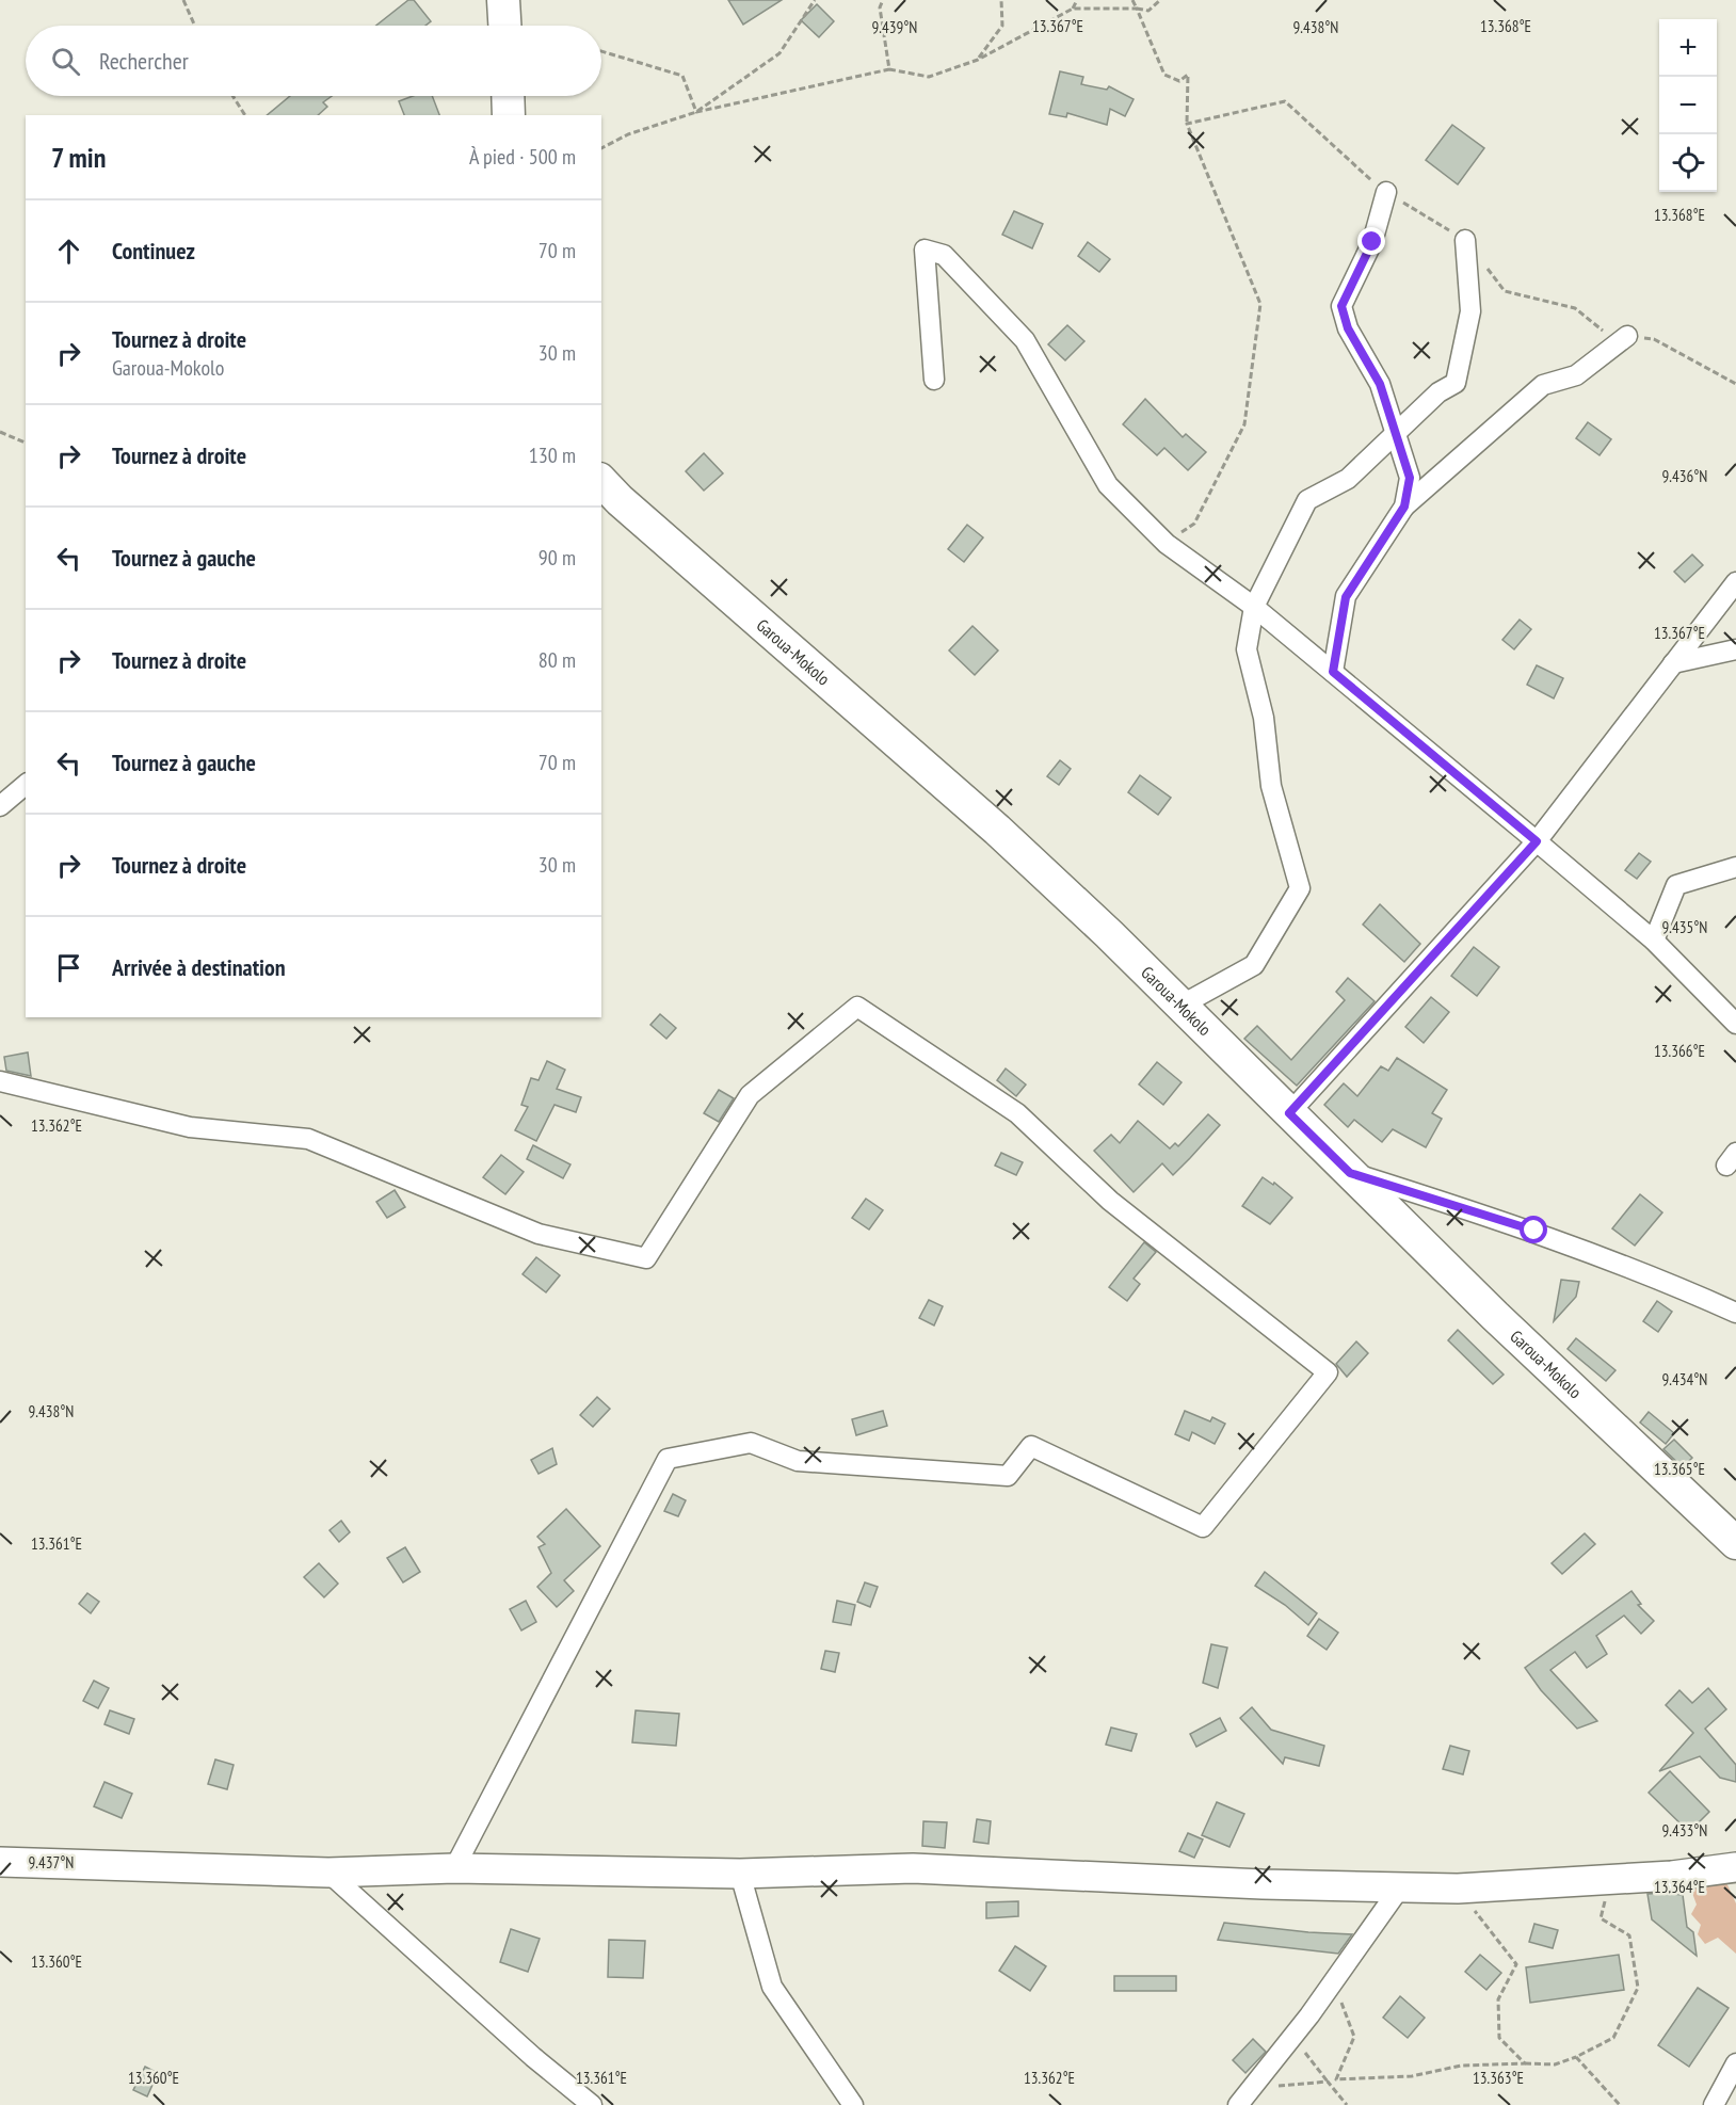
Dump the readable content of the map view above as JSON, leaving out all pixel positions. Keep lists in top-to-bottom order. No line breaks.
{"streets":{"main road":["Garoua-Mokolo"]},"page":{"map_buttons":["+","−"],"search":"Rechercher","heading":["7 min","À pied · 500 m"],"list":[["Continuez","70 m"],["Tournez à droite","Garoua-Mokolo","30 m"],["Tournez à droite","130 m"],["Tournez à gauche","90 m"],["Tournez à droite","80 m"],["Tournez à gauche","70 m"],["Tournez à droite","30 m"],"Arrivée à destination"]},"coordinates":["13.367°E","13.368°E","9.439°N","9.438°N","9.436°N","9.435°N","13.366°E","13.362°E","9.434°N","13.365°E","13.361°E","9.433°N","9.437°N","13.364°E","13.360°E","13.363°E"]}
